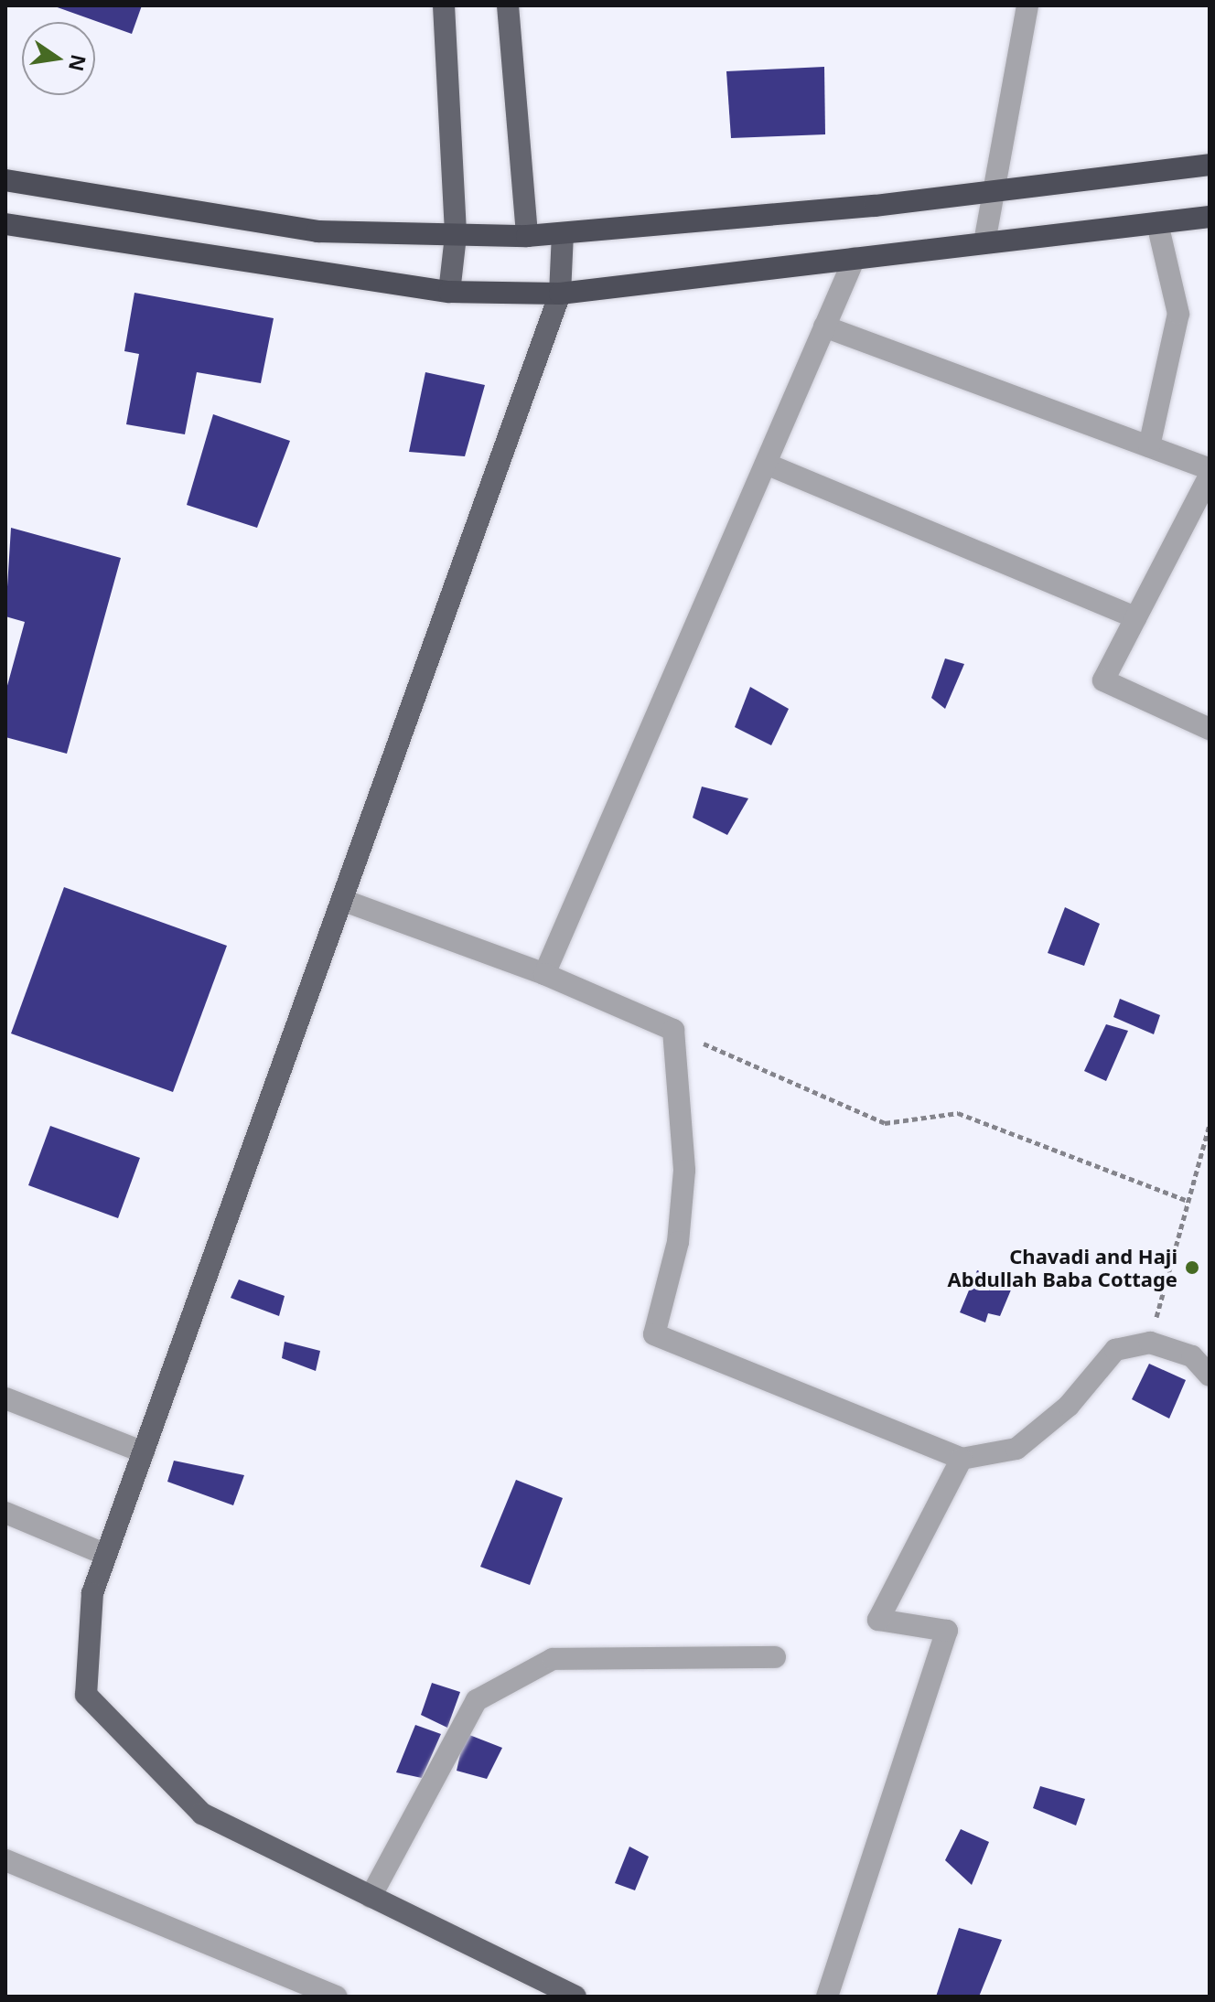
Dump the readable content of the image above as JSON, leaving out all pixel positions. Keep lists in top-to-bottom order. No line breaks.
{"places":["Chavadi and Haji Abdullah Baba Cottage"],"north":"right"}
